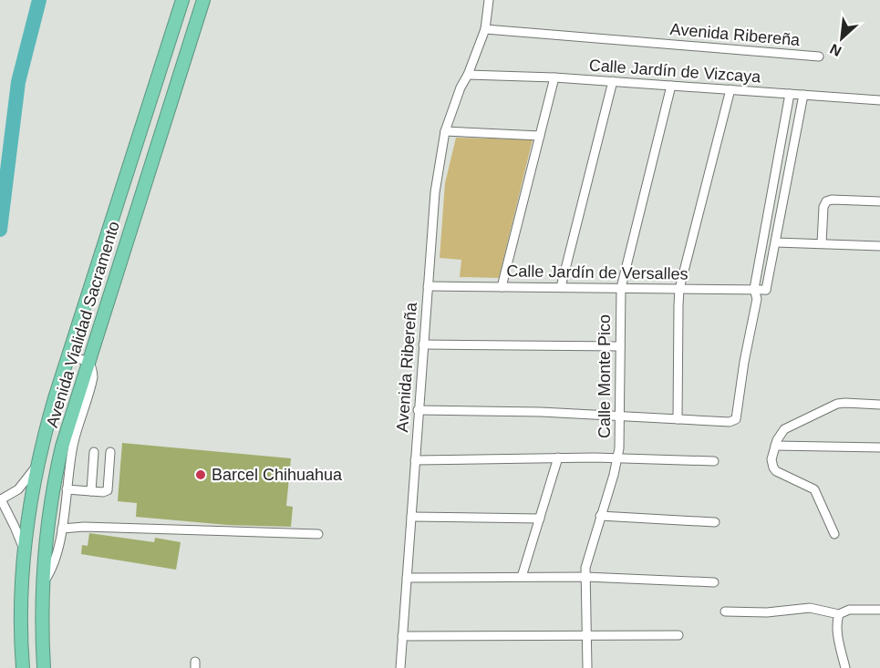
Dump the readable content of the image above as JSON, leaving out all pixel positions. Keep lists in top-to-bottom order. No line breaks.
{"streets":{"highway":["Avenida Vialidad Sacramento"],"street":["Avenida Ribereña","Calle Jardín de Vizcaya","Calle Jardín de Versalles","Calle Monte Pico"]},"crossings":[["Avenida Ribereña","Calle Jardín de Vizcaya"],["Avenida Ribereña","Calle Jardín de Versalles"],["Calle Jardín de Vizcaya","Calle Monte Pico"],["Calle Jardín de Versalles","Calle Monte Pico"]],"places":["Barcel Chihuahua"],"north":"bottom left"}
